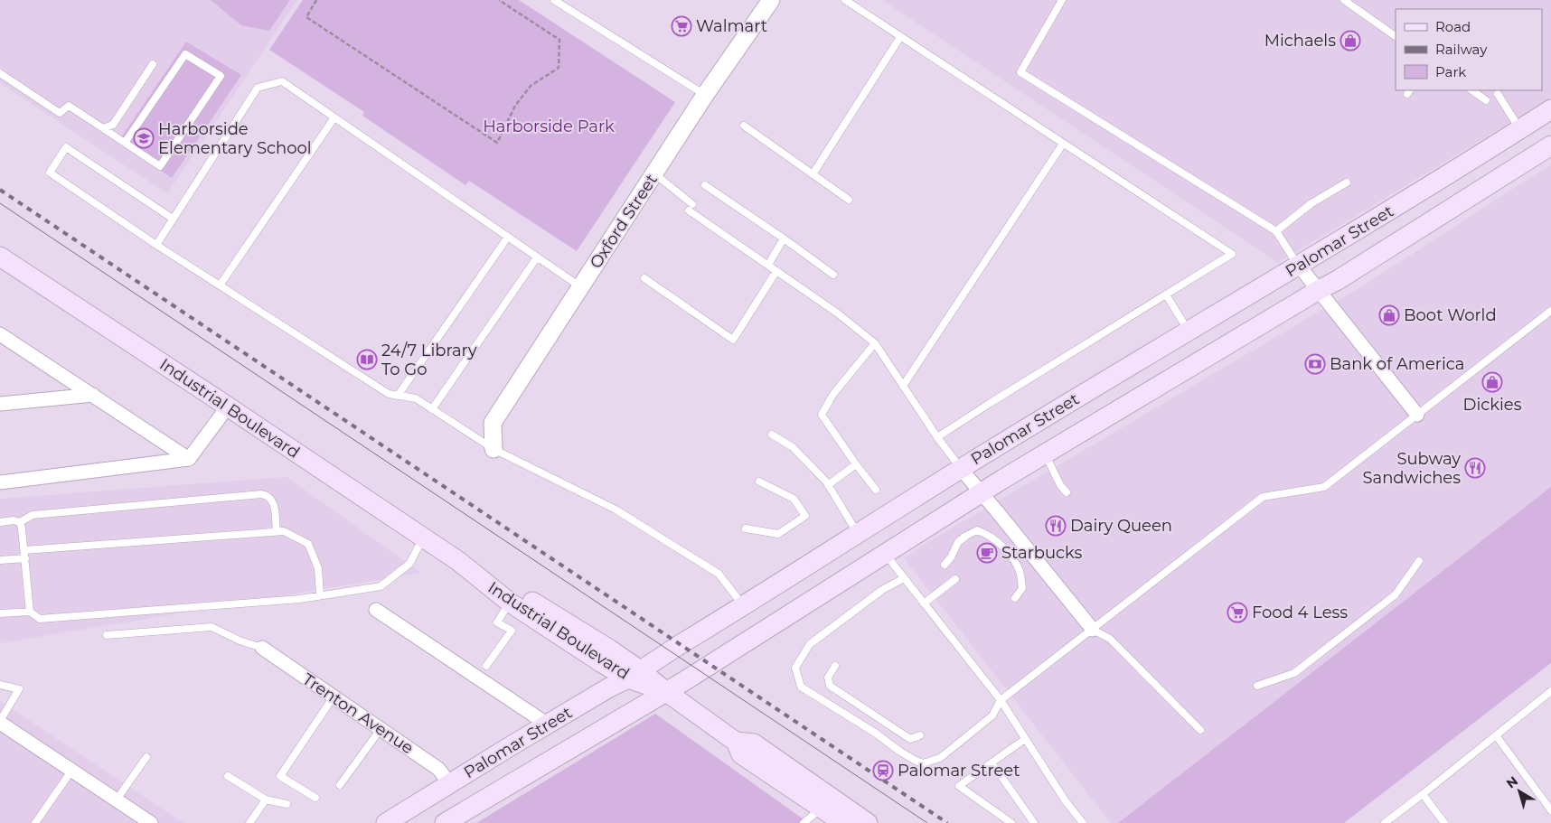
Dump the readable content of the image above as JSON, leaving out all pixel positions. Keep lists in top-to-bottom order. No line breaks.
{"streets":{"main road":["Palomar Street","Industrial Boulevard"],"street":["Oxford Street","Trenton Avenue"]},"crossings":[["Palomar Street","Industrial Boulevard"],["Palomar Street","Trenton Avenue"]],"parks":["Harborside Park"],"places":{"supermarket":["Walmart","Food 4 Less"],"shop":["Michaels","Boot World","Dickies"],"school or university":["Harborside Elementary School"],"library":["24/7 Library To Go"],"bank":["Bank of America"],"restaurant":["Subway Sandwiches","Dairy Queen"],"cafe":["Starbucks"],"station":["Palomar Street"]},"legend":["Road","Railway","Park"],"north":"top left"}
